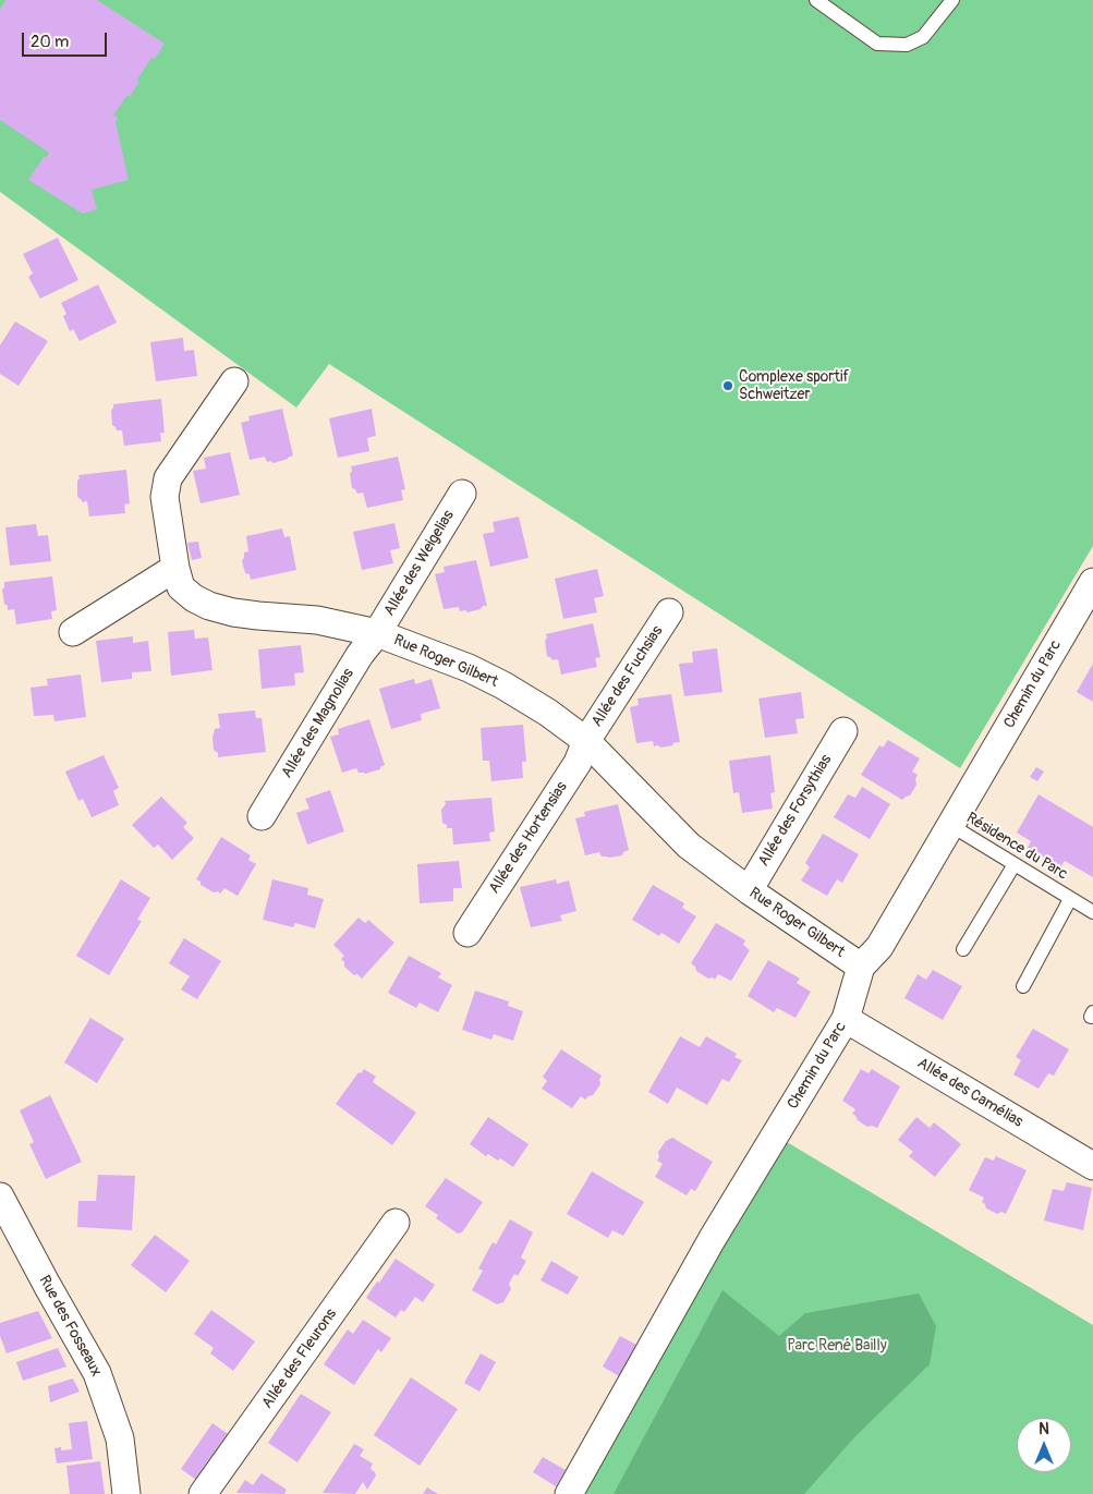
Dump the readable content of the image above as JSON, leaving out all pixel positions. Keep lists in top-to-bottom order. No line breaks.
{"streets":{"street":["Allée des Weigelias","Rue Roger Gilbert","Allée des Fuchsias","Chemin du Parc","Allée des Magnolias","Allée des Forsythias","Allée des Hortensias","Allée des Camélias","Rue des Fosseaux","Allée des Fleurons"],"lane":["Résidence du Parc"]},"crossings":[["Allée des Weigelias","Rue Roger Gilbert"],["Allée des Weigelias","Allée des Magnolias"],["Rue Roger Gilbert","Allée des Fuchsias"],["Rue Roger Gilbert","Chemin du Parc"],["Rue Roger Gilbert","Allée des Magnolias"],["Rue Roger Gilbert","Allée des Forsythias"],["Rue Roger Gilbert","Allée des Hortensias"],["Allée des Fuchsias","Allée des Hortensias"],["Chemin du Parc","Résidence du Parc"],["Chemin du Parc","Allée des Camélias"]],"parks":["Parc René Bailly"],"places":["Complexe sportif Schweitzer"],"scale_bar":"20 m","north":"top"}
